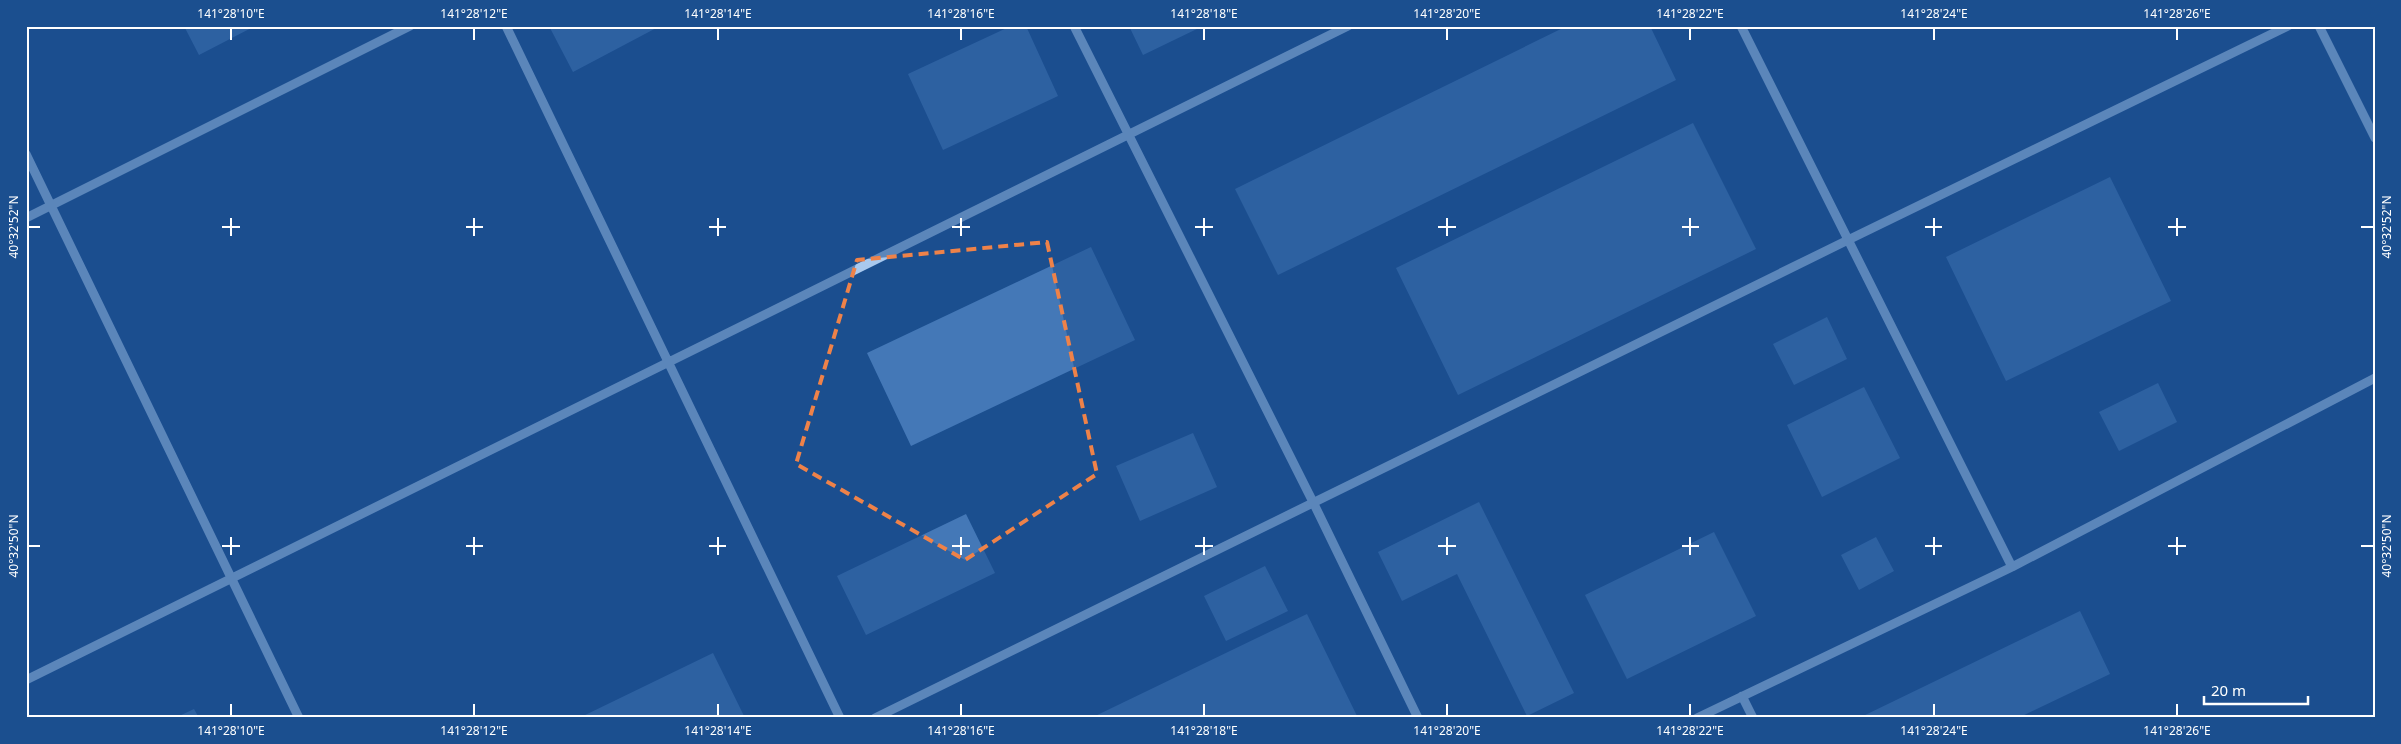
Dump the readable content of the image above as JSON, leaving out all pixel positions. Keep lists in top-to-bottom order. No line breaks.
{"scale_bar":"20 m","coordinates":["141°28'10\"E","141°28'12\"E","141°28'14\"E","141°28'16\"E","141°28'18\"E","141°28'20\"E","141°28'22\"E","141°28'24\"E","141°28'26\"E","40°32'52\"N","40°32'50\"N"]}
